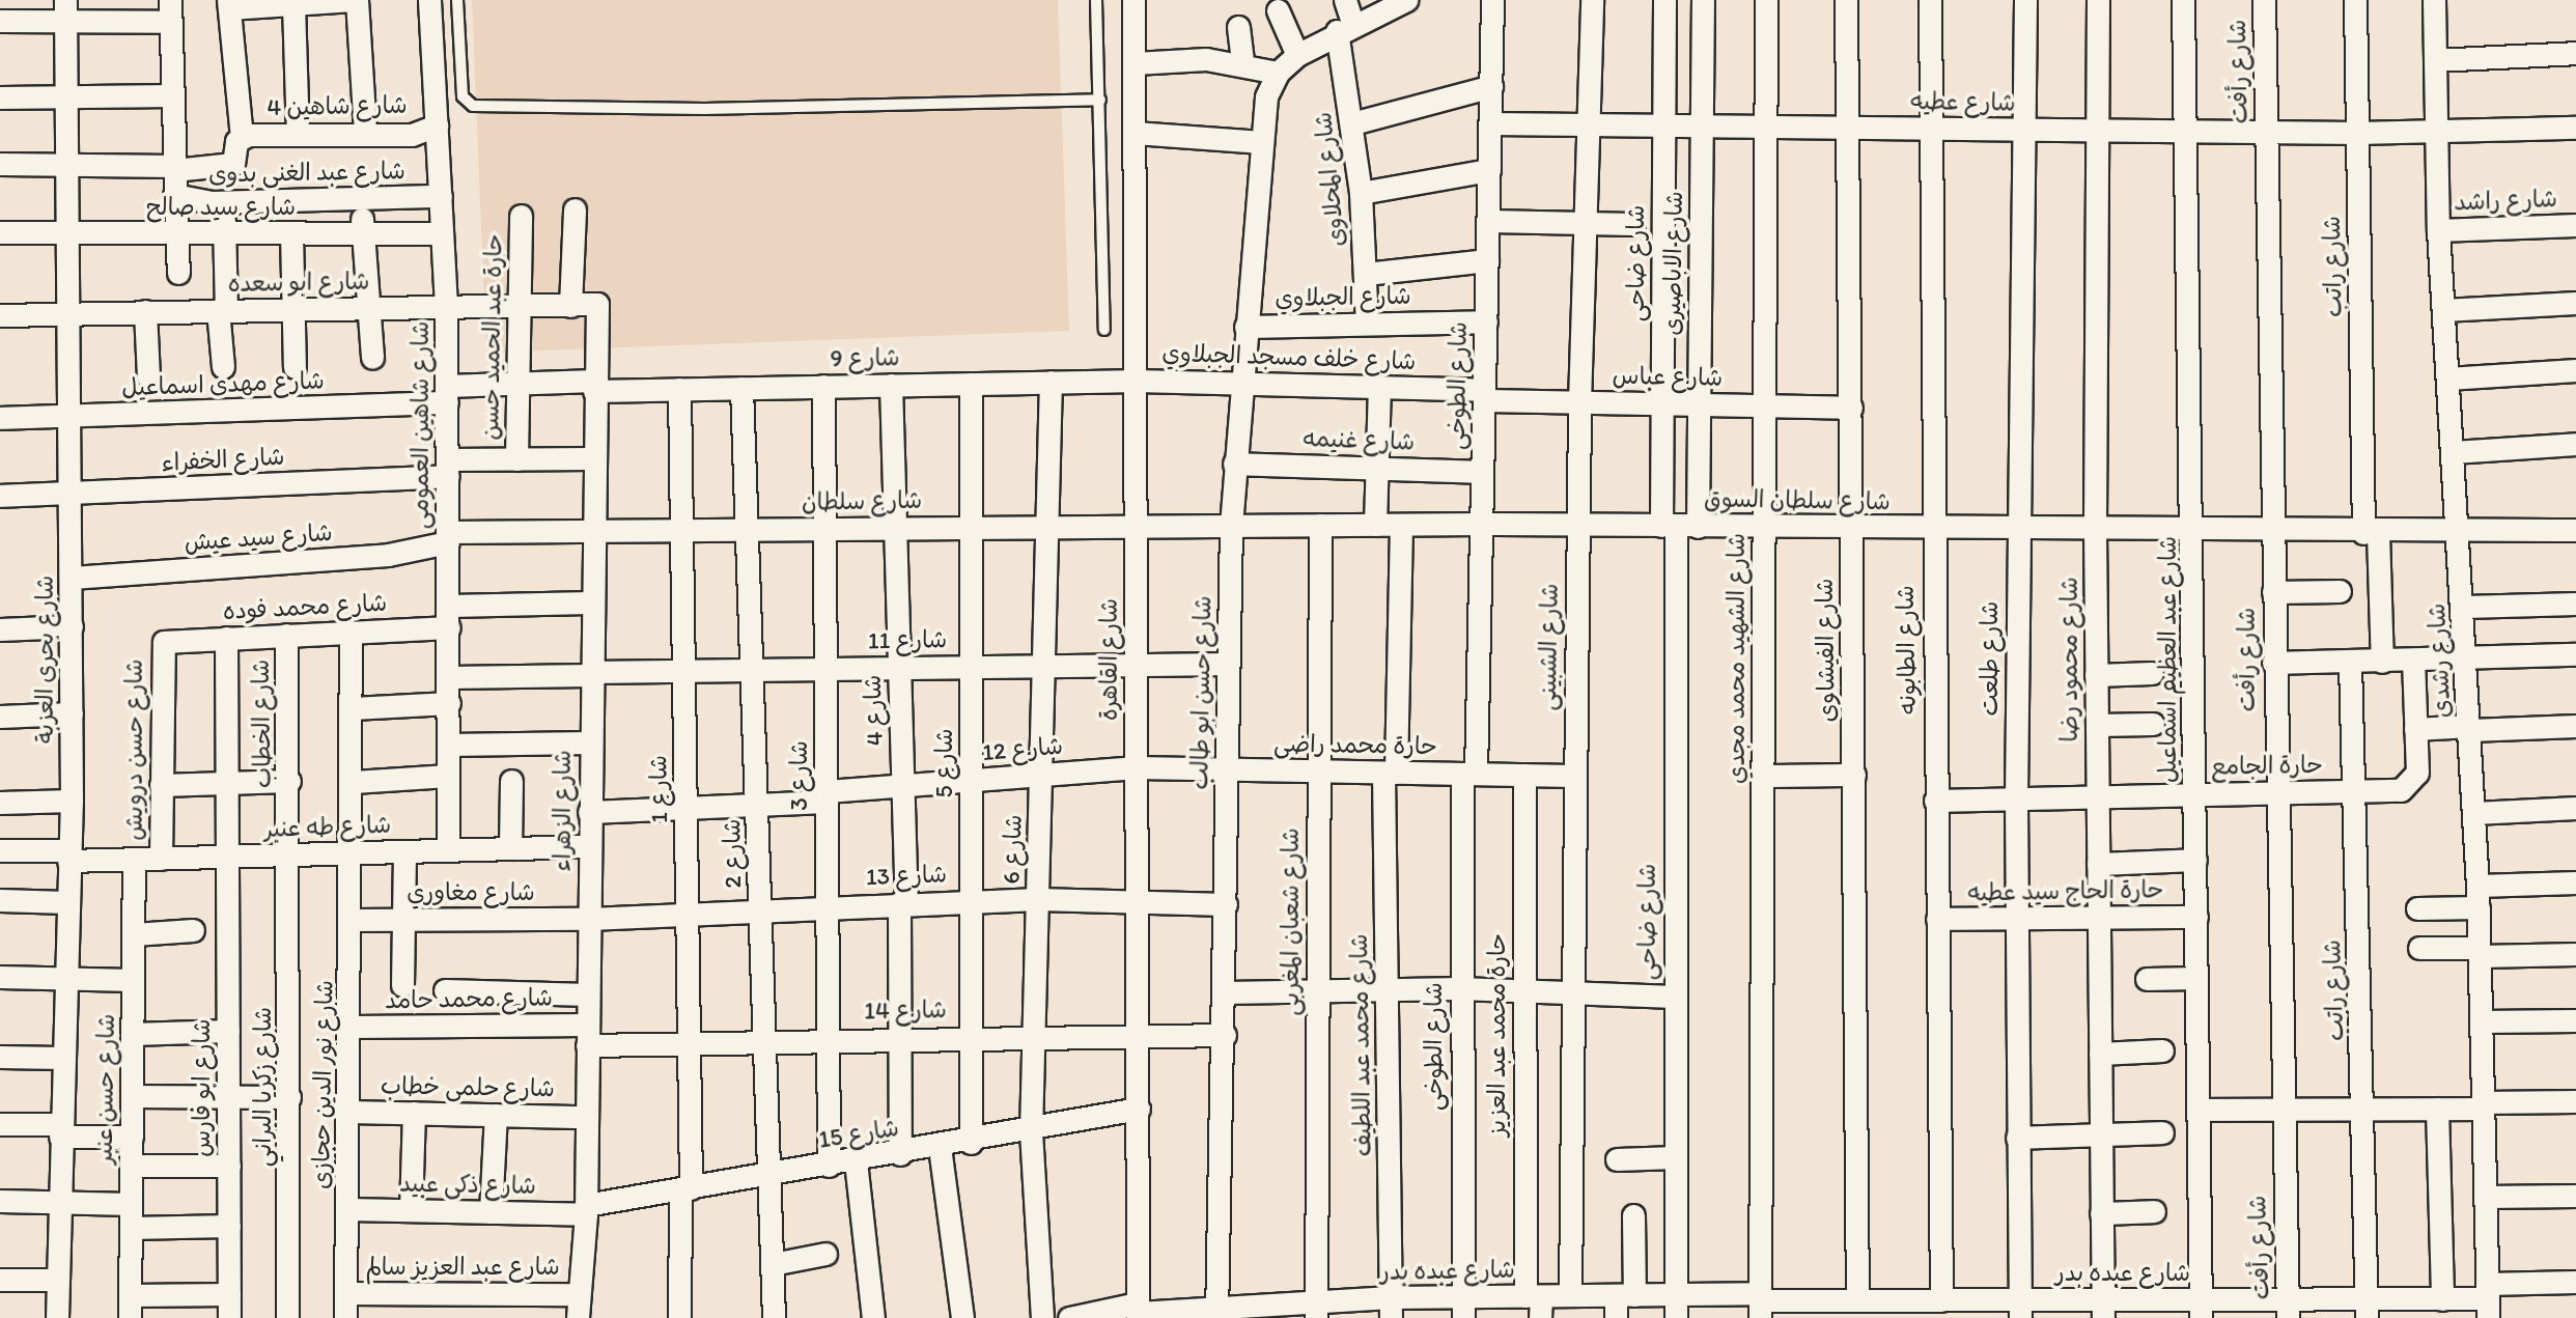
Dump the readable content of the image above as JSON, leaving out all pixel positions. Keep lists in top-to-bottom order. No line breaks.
{"streets":{"street":["شارع رأفت","شارع عطيه","شارع شاهين 4","شارع عبد الغنى بدوى","شارع المحلاوى","شارع راشد","شارع سيد صالح","شارع ضاحى","شارع الاباصيرى","شارع راتب","شارع ابو سعده","شارع الجبلاوي","حارة عبد الحميد حسن","شارع خلف مسجد الجبلاوي","شارع 9","شارع عباس","شارع مهدى اسماعيل","شارع الطوخى","شارع شاهين العمومى","شارع غنيمه","شارع الخفراء","شارع سلطان السوق","شارع سلطان","شارع سيد عيش","شارع محمد فوده","شارع 11","شارع الشبينى","شارع الفيشاوى","شارع الطابونه","شارع الشهيد محمد مجدي","شارع طلعت","شارع بحرى العزبة","شارع القاهرة","شارع محمود رضا","شارع عبد العظيم اسماعيل","شارع رشدى","شارع حسن ابو طالب","شارع 4","شارع الخطاب","حارة محمد راضى","شارع 12","شارع حسن درويش","شارع 5","حارة الجامع","شارع 3","شارع 1","شارع الزهراء","شارع طه عنبر","شارع 6","شارع 2","شارع 13","حارة الحاج سيد عطيه","شارع مغاوري","شارع شعبان المغربى","شارع محمد حامد","شارع 14","حارة محمد عبد العزيز","شارع محمد عبد اللطيف","شارع نور الدين حجازى","شارع زكريا البراني","شارع حلمى خطاب","شارع ابو فارس","شارع حسن عنبر","شارع 15","شارع ذكى عبيد","شارع عبد العزيز سالم","شارع عبده بدر"]},"crossings":[["شارع رأفت","شارع عطيه"],["شارع رأفت","شارع سلطان السوق"],["شارع رأفت","حارة الجامع"],["شارع رأفت","شارع عبده بدر"],["شارع عطيه","شارع ضاحى"],["شارع عطيه","شارع الاباصيرى"],["شارع عطيه","شارع راتب"],["شارع عطيه","شارع الطوخى"],["شارع عطيه","شارع الشبينى"],["شارع عطيه","شارع الفيشاوى"],["شارع عطيه","شارع الطابونه"],["شارع عطيه","شارع الشهيد محمد مجدي"],["شارع عطيه","شارع طلعت"],["شارع عطيه","شارع محمود رضا"],["شارع عطيه","شارع عبد العظيم اسماعيل"],["شارع عطيه","شارع رشدى"],["شارع شاهين 4","شارع شاهين العمومى"],["شارع عبد الغنى بدوى","شارع شاهين العمومى"],["شارع المحلاوى","شارع الجبلاوي"],["شارع راشد","شارع رشدى"],["شارع سيد صالح","شارع شاهين العمومى"],["شارع سيد صالح","شارع بحرى العزبة"],["شارع ضاحى","شارع الاباصيرى"],["شارع ضاحى","شارع عباس"],["شارع ضاحى","شارع سلطان السوق"],["شارع ضاحى","شارع عبده بدر"],["شارع الاباصيرى","شارع عباس"],["شارع الاباصيرى","شارع سلطان السوق"],["شارع راتب","شارع سلطان السوق"],["شارع راتب","حارة الجامع"],["شارع راتب","شارع عبده بدر"],["شارع ابو سعده","حارة عبد الحميد حسن"],["شارع ابو سعده","شارع شاهين العمومى"],["شارع ابو سعده","شارع بحرى العزبة"],["شارع ابو سعده","شارع الزهراء"],["شارع الجبلاوي","شارع الطوخى"],["شارع الجبلاوي","شارع حسن ابو طالب"],["حارة عبد الحميد حسن","شارع 9"],["حارة عبد الحميد حسن","شارع مهدى اسماعيل"],["حارة عبد الحميد حسن","شارع الخفراء"],["شارع خلف مسجد الجبلاوي","شارع 9"],["شارع خلف مسجد الجبلاوي","شارع عباس"],["شارع خلف مسجد الجبلاوي","شارع الطوخى"],["شارع خلف مسجد الجبلاوي","شارع القاهرة"],["شارع خلف مسجد الجبلاوي","شارع حسن ابو طالب"],["شارع 9","شارع مهدى اسماعيل"],["شارع 9","شارع القاهرة"],["شارع 9","شارع 4"],["شارع 9","شارع 5"],["شارع 9","شارع 3"],["شارع 9","شارع 1"],["شارع 9","شارع الزهراء"],["شارع 9","شارع 6"],["شارع 9","شارع 2"],["شارع عباس","شارع الطوخى"],["شارع عباس","شارع الشبينى"],["شارع عباس","شارع الفيشاوى"],["شارع عباس","شارع الشهيد محمد مجدي"],["شارع مهدى اسماعيل","شارع شاهين العمومى"],["شارع مهدى اسماعيل","شارع بحرى العزبة"],["شارع الطوخى","شارع غنيمه"],["شارع الطوخى","شارع سلطان السوق"],["شارع الطوخى","حارة محمد راضى"],["شارع الطوخى","شارع عبده بدر"],["شارع شاهين العمومى","شارع الخفراء"],["شارع شاهين العمومى","شارع سيد عيش"],["شارع شاهين العمومى","شارع محمد فوده"],["شارع شاهين العمومى","شارع 11"],["شارع شاهين العمومى","شارع طه عنبر"],["شارع غنيمه","شارع حسن ابو طالب"],["شارع الخفراء","شارع بحرى العزبة"],["شارع الخفراء","شارع الزهراء"],["شارع سلطان السوق","شارع سلطان"],["شارع سلطان السوق","شارع الشبينى"],["شارع سلطان السوق","شارع الفيشاوى"],["شارع سلطان السوق","شارع الطابونه"],["شارع سلطان السوق","شارع الشهيد محمد مجدي"],["شارع سلطان السوق","شارع طلعت"],["شارع سلطان السوق","شارع القاهرة"],["شارع سلطان السوق","شارع محمود رضا"],["شارع سلطان السوق","شارع عبد العظيم اسماعيل"],["شارع سلطان السوق","شارع رشدى"],["شارع سلطان السوق","شارع حسن ابو طالب"],["شارع سلطان السوق","شارع شعبان المغربى"],["شارع سلطان السوق","شارع محمد عبد اللطيف"],["شارع سلطان","شارع سيد عيش"],["شارع سلطان","شارع القاهرة"],["شارع سلطان","شارع 4"],["شارع سلطان","شارع 5"],["شارع سلطان","شارع 3"],["شارع سلطان","شارع 1"],["شارع سلطان","شارع الزهراء"],["شارع سلطان","شارع 6"],["شارع سلطان","شارع 2"],["شارع سيد عيش","شارع بحرى العزبة"],["شارع سيد عيش","شارع الزهراء"],["شارع محمد فوده","شارع الخطاب"],["شارع محمد فوده","شارع حسن درويش"],["شارع محمد فوده","شارع الزهراء"],["شارع محمد فوده","شارع نور الدين حجازى"],["شارع محمد فوده","شارع ابو فارس"],["شارع 11","شارع القاهرة"],["شارع 11","شارع حسن ابو طالب"],["شارع 11","شارع 4"],["شارع 11","شارع 5"],["شارع 11","شارع 3"],["شارع 11","شارع 1"],["شارع 11","شارع الزهراء"],["شارع 11","شارع 6"],["شارع 11","شارع 2"],["شارع الشبينى","حارة محمد راضى"],["شارع الشبينى","شارع عبده بدر"],["شارع الفيشاوى","شارع عبده بدر"],["شارع الطابونه","حارة الجامع"],["شارع الطابونه","حارة الحاج سيد عطيه"],["شارع الطابونه","شارع عبده بدر"],["شارع الشهيد محمد مجدي","شارع عبده بدر"],["شارع طلعت","حارة الجامع"],["شارع طلعت","حارة الحاج سيد عطيه"],["شارع طلعت","شارع عبده بدر"],["شارع بحرى العزبة","شارع طه عنبر"],["شارع القاهرة","حارة محمد راضى"],["شارع القاهرة","شارع 12"],["شارع القاهرة","شارع 13"],["شارع القاهرة","شارع 14"],["شارع القاهرة","شارع 15"],["شارع القاهرة","شارع عبده بدر"],["شارع محمود رضا","حارة الجامع"],["شارع محمود رضا","حارة الحاج سيد عطيه"],["شارع محمود رضا","شارع عبده بدر"],["شارع عبد العظيم اسماعيل","حارة الجامع"],["شارع عبد العظيم اسماعيل","حارة الحاج سيد عطيه"],["شارع عبد العظيم اسماعيل","شارع عبده بدر"],["شارع رشدى","شارع عبده بدر"],["شارع حسن ابو طالب","حارة محمد راضى"],["شارع حسن ابو طالب","شارع 13"],["شارع حسن ابو طالب","شارع 14"],["شارع حسن ابو طالب","شارع عبده بدر"],["شارع 4","شارع 12"],["شارع 4","شارع 13"],["شارع 4","شارع 14"],["شارع 4","شارع 15"],["شارع الخطاب","شارع طه عنبر"],["شارع الخطاب","شارع زكريا البراني"],["حارة محمد راضى","شارع 12"],["حارة محمد راضى","شارع شعبان المغربى"],["حارة محمد راضى","حارة محمد عبد العزيز"],["حارة محمد راضى","شارع محمد عبد اللطيف"],["شارع 12","شارع 5"],["شارع 12","شارع 3"],["شارع 12","شارع 1"],["شارع 12","شارع الزهراء"],["شارع 12","شارع 6"],["شارع 12","شارع 2"],["شارع حسن درويش","شارع طه عنبر"],["شارع 5","شارع 13"],["شارع 5","شارع 14"],["شارع 5","شارع 15"],["شارع 3","شارع 13"],["شارع 3","شارع 14"],["شارع 3","شارع 15"],["شارع 1","شارع 13"],["شارع 1","شارع 14"],["شارع 1","شارع 15"],["شارع الزهراء","شارع طه عنبر"],["شارع الزهراء","شارع 13"],["شارع الزهراء","شارع مغاوري"],["شارع الزهراء","شارع محمد حامد"],["شارع الزهراء","شارع 14"],["شارع الزهراء","شارع حلمى خطاب"],["شارع الزهراء","شارع 15"],["شارع الزهراء","شارع ذكى عبيد"],["شارع الزهراء","شارع عبد العزيز سالم"],["شارع طه عنبر","شارع نور الدين حجازى"],["شارع طه عنبر","شارع زكريا البراني"],["شارع طه عنبر","شارع ابو فارس"],["شارع طه عنبر","شارع حسن عنبر"],["شارع 6","شارع 13"],["شارع 6","شارع 14"],["شارع 6","شارع 15"],["شارع 2","شارع 13"],["شارع 2","شارع 14"],["شارع 2","شارع 15"],["شارع 13","شارع مغاوري"],["شارع مغاوري","شارع نور الدين حجازى"],["شارع شعبان المغربى","شارع عبده بدر"],["شارع محمد حامد","شارع 14"],["شارع محمد حامد","شارع نور الدين حجازى"],["حارة محمد عبد العزيز","شارع عبده بدر"],["شارع محمد عبد اللطيف","شارع عبده بدر"],["شارع نور الدين حجازى","شارع حلمى خطاب"],["شارع نور الدين حجازى","شارع ذكى عبيد"],["شارع نور الدين حجازى","شارع عبد العزيز سالم"],["شارع 15","شارع ذكى عبيد"]]}
